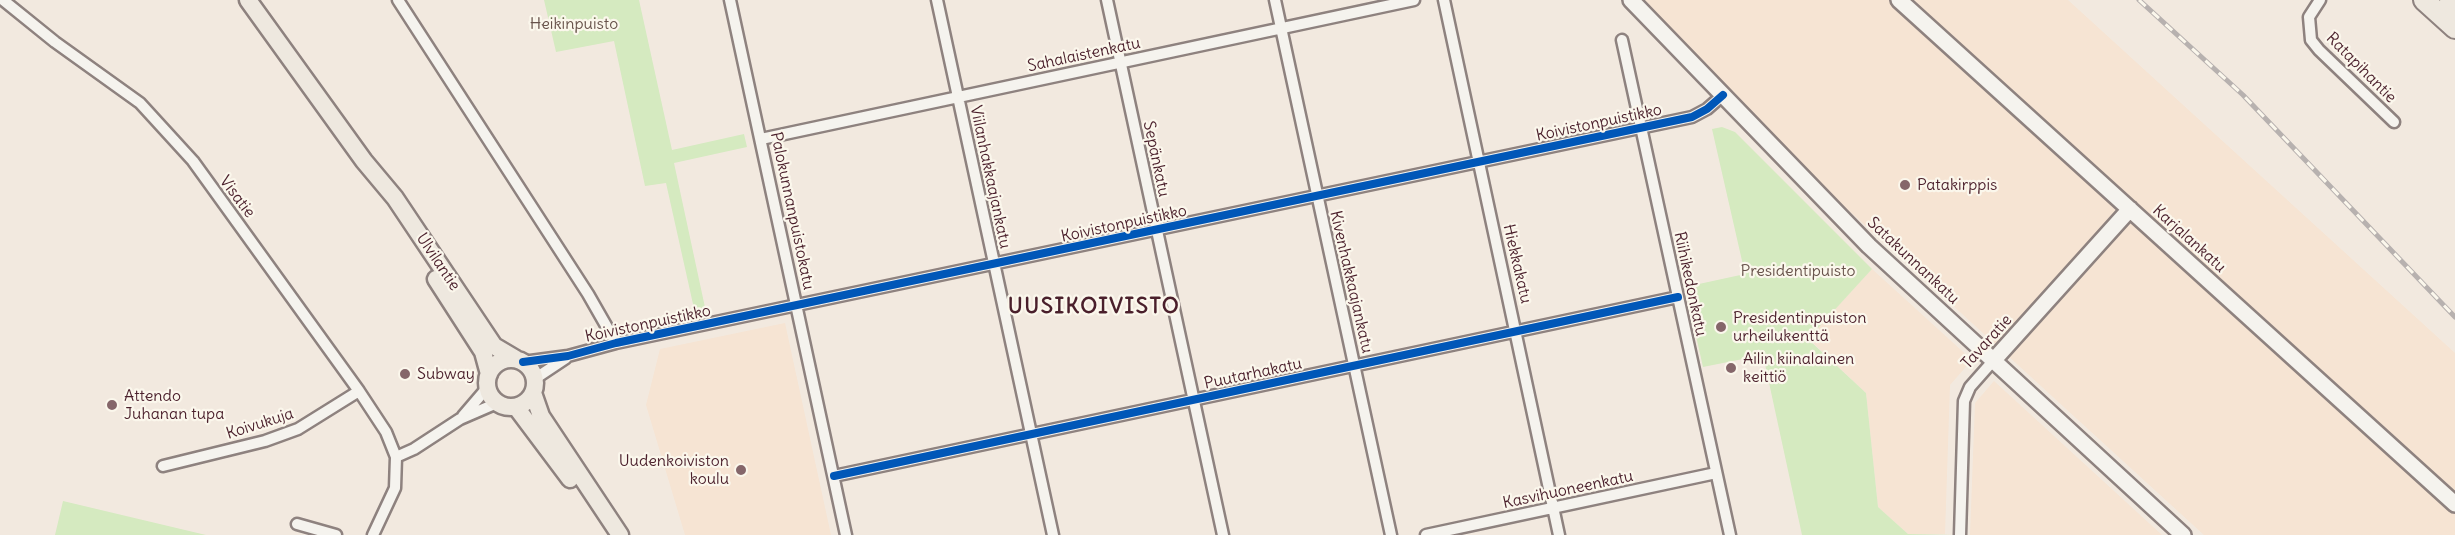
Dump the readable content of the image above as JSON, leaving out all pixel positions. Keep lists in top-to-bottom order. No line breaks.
{"streets":{"main road":["Ulvilantie"],"street":["Sahalaistenkatu","Ratapihantie","Koivistonpuistikko","Sepänkatu","Viilanhakkaajankatu","Visatie","Palokunnanpuistokatu","Karjalankatu","Satakunnankatu","Hiekkakatu","Kivenhakkaajankatu","Riihikedonkatu","Tavaratie","Puutarhakatu","Koivukuja","Kasvihuoneenkatu"]},"crossings":[["Sahalaistenkatu","Sepänkatu"],["Sahalaistenkatu","Viilanhakkaajankatu"],["Sahalaistenkatu","Palokunnanpuistokatu"],["Sahalaistenkatu","Kivenhakkaajankatu"],["Koivistonpuistikko","Sepänkatu"],["Koivistonpuistikko","Viilanhakkaajankatu"],["Koivistonpuistikko","Palokunnanpuistokatu"],["Koivistonpuistikko","Satakunnankatu"],["Koivistonpuistikko","Ulvilantie"],["Koivistonpuistikko","Hiekkakatu"],["Koivistonpuistikko","Kivenhakkaajankatu"],["Koivistonpuistikko","Riihikedonkatu"],["Sepänkatu","Puutarhakatu"],["Viilanhakkaajankatu","Puutarhakatu"],["Visatie","Koivukuja"],["Palokunnanpuistokatu","Puutarhakatu"],["Karjalankatu","Tavaratie"],["Satakunnankatu","Tavaratie"],["Hiekkakatu","Puutarhakatu"],["Hiekkakatu","Kasvihuoneenkatu"],["Kivenhakkaajankatu","Puutarhakatu"],["Riihikedonkatu","Puutarhakatu"],["Riihikedonkatu","Kasvihuoneenkatu"]],"districts":["UUSIKOIVISTO"],"parks":["Heikinpuisto","Presidentipuisto"],"places":["Patakirppis","Presidentinpuiston urheilukenttä","Ailin kiinalainen keittiö","Subway","Attendo Juhanan tupa","Uudenkoiviston koulu"]}
